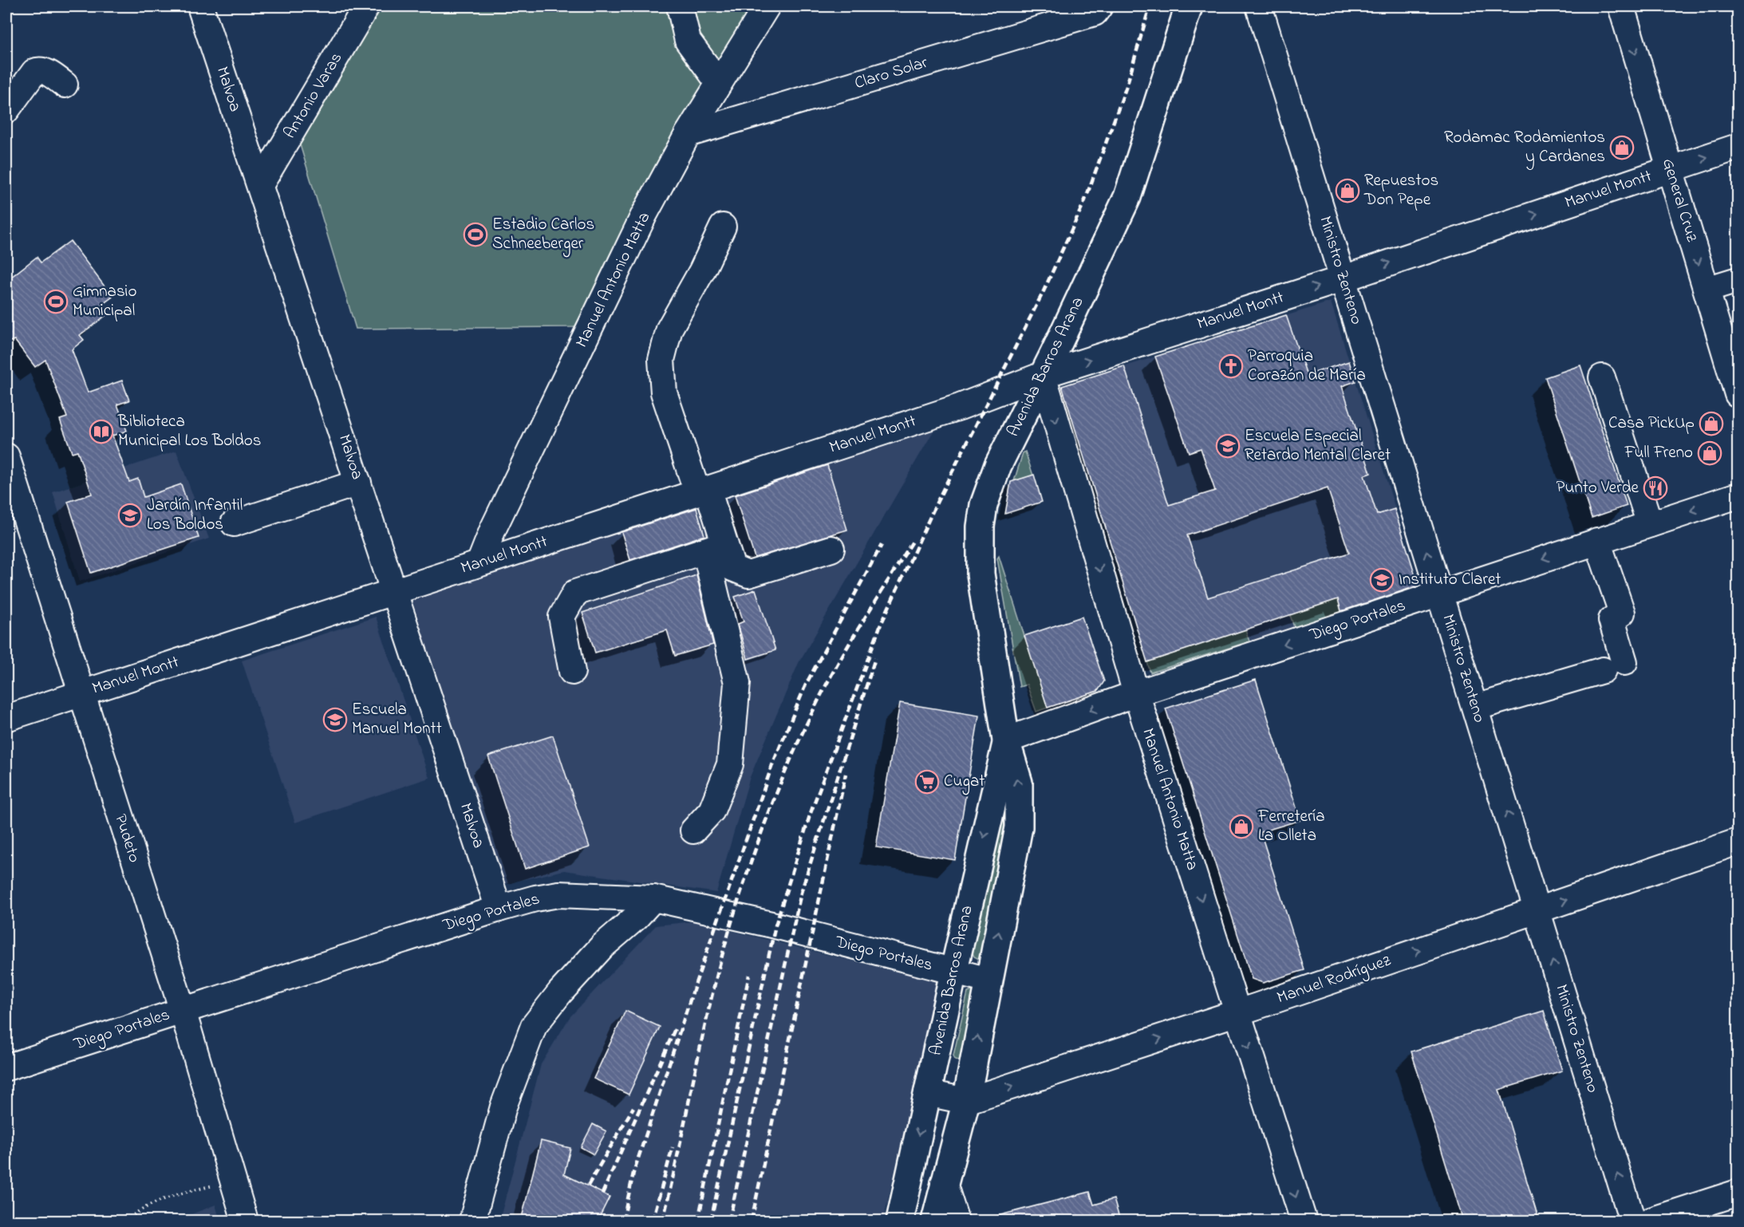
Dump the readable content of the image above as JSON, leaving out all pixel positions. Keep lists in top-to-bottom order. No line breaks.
{"streets":{"main road":["Avenida Barros Arana"],"street":["Claro Solar","Malvoa","Antonio Varas","Manuel Montt","General Cruz","Ministro Zenteno","Manuel Antonio Matta","Diego Portales","Pudeto","Manuel Rodríguez"]},"crossings":[["Claro Solar","Manuel Antonio Matta"],["Malvoa","Antonio Varas"],["Malvoa","Manuel Montt"],["Malvoa","Diego Portales"],["Manuel Montt","General Cruz"],["Manuel Montt","Ministro Zenteno"],["Manuel Montt","Manuel Antonio Matta"],["Manuel Montt","Avenida Barros Arana"],["Manuel Montt","Pudeto"],["Ministro Zenteno","Diego Portales"],["Ministro Zenteno","Manuel Rodríguez"],["Manuel Antonio Matta","Avenida Barros Arana"],["Manuel Antonio Matta","Diego Portales"],["Manuel Antonio Matta","Manuel Rodríguez"],["Avenida Barros Arana","Diego Portales"],["Avenida Barros Arana","Manuel Rodríguez"],["Diego Portales","Pudeto"]],"one_way":["Manuel Montt","General Cruz","Ministro Zenteno","Manuel Antonio Matta","Diego Portales","Manuel Rodríguez"],"places":{"shop":["Rodamac Rodamientos y Cardanes","Repuestos Don Pepe","Casa PickUp","Full Freno","Ferretería La Olleta"],"sports":["Estadio Carlos Schneeberger","Gimnasio Municipal"],"church":["Parroquia Corazón de María"],"library":["Biblioteca Municipal Los Boldos"],"school or university":["Escuela Especial Retardo Mental Claret","Jardín Infantil Los Boldos","Instituto Claret","Escuela Manuel Montt"],"restaurant":["Punto Verde"],"supermarket":["Cugat"]}}
